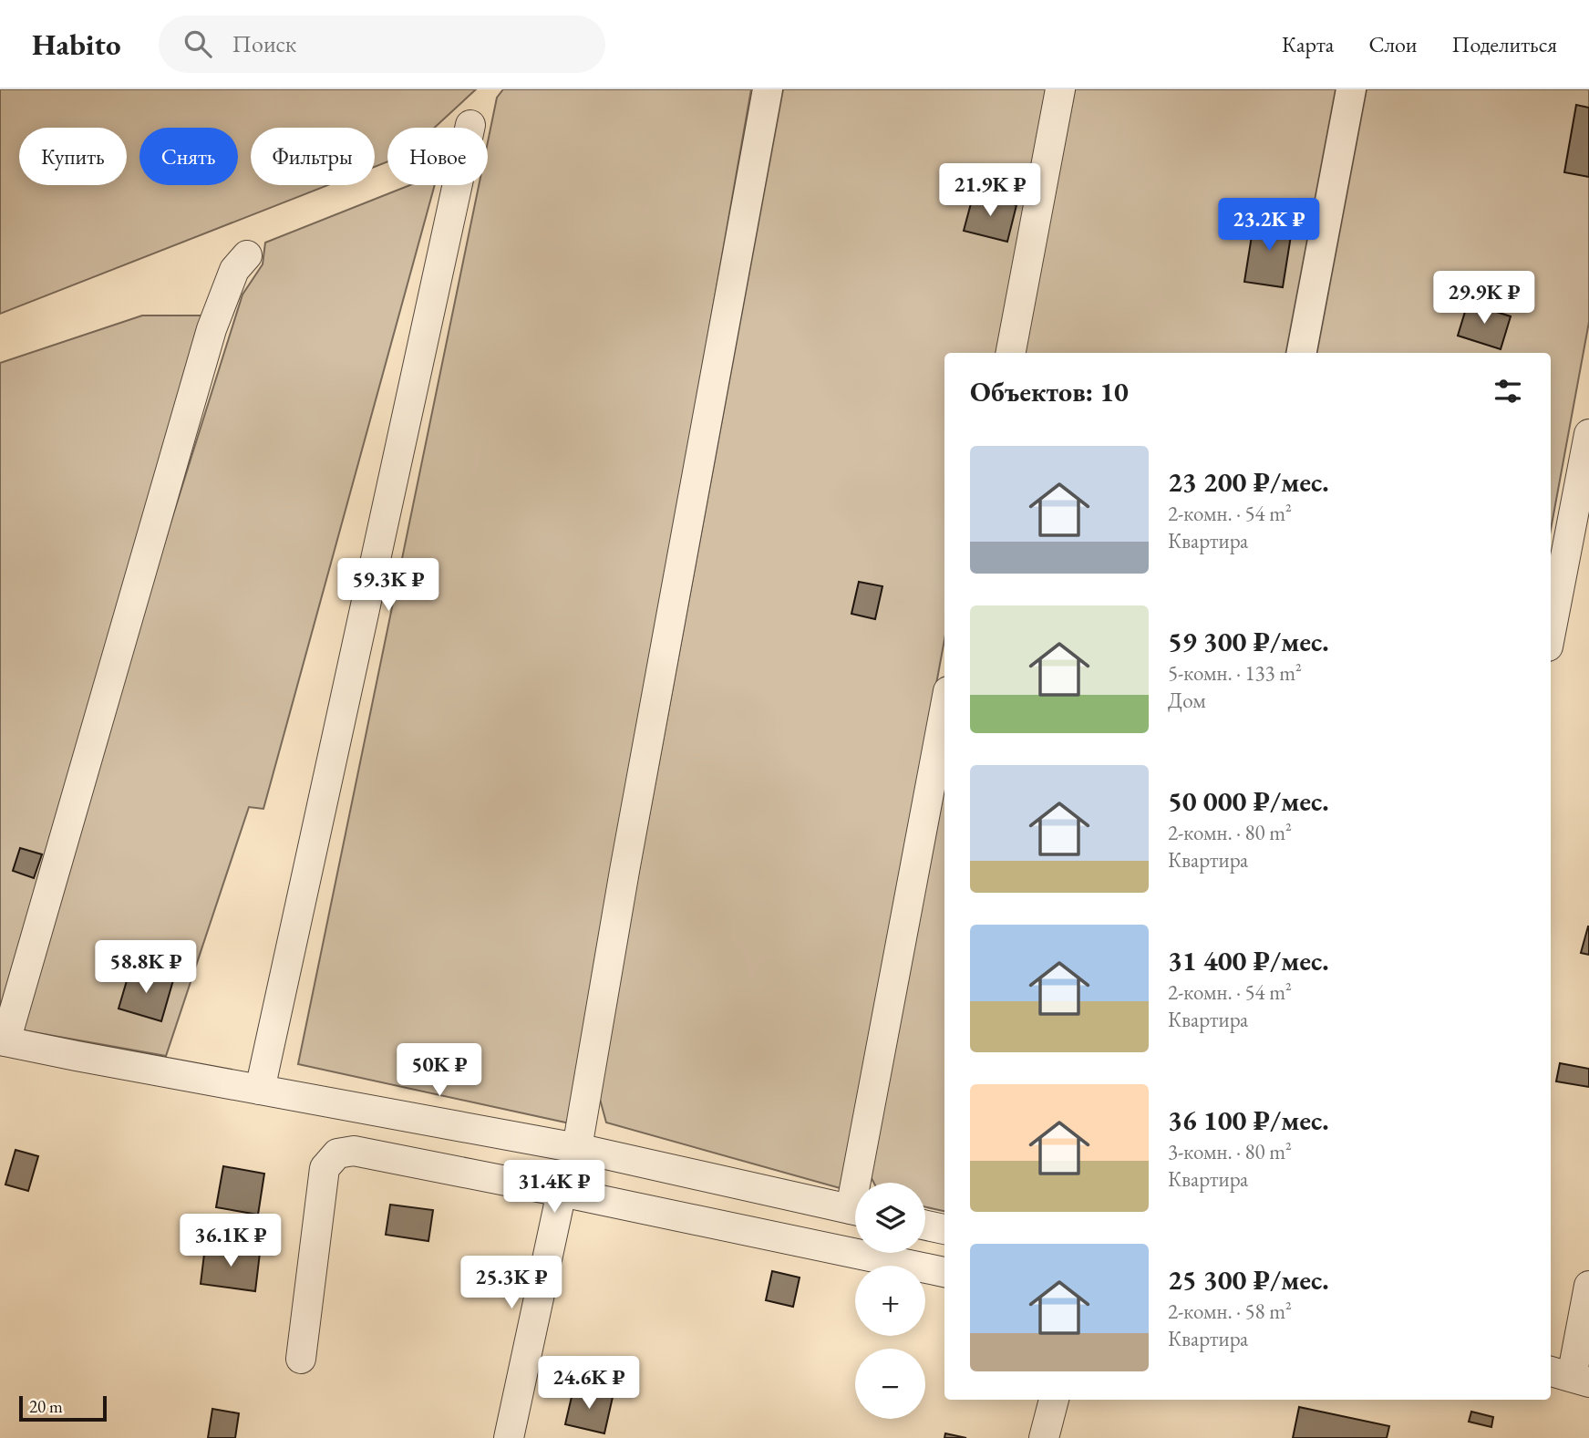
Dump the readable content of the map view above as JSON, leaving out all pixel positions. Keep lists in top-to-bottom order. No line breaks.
{"scale_bar":"20 m","page":{"header":"Habito","search":"Поиск","nav":["Карта","Слои","Поделиться"],"chip":["Купить","Снять","Фильтры","Новое"],"price":["21.9K ₽","23.2K ₽","29.9K ₽","59.3K ₽","58.8K ₽","50K ₽","31.4K ₽","36.1K ₽","25.3K ₽","24.6K ₽"],"heading":"Объектов: 10","list":[{"name":"23 200 ₽/мес.","note":"2-комн. · 54 m² · Квартира"},{"name":"59 300 ₽/мес.","note":"5-комн. · 133 m² · Дом"},{"name":"50 000 ₽/мес.","note":"2-комн. · 80 m² · Квартира"},{"name":"31 400 ₽/мес.","note":"2-комн. · 54 m² · Квартира"},{"name":"36 100 ₽/мес.","note":"3-комн. · 80 m² · Квартира"},{"name":"25 300 ₽/мес.","note":"2-комн. · 58 m² · Квартира"}],"map_buttons":["+","−"],"scale":"20 m"}}
